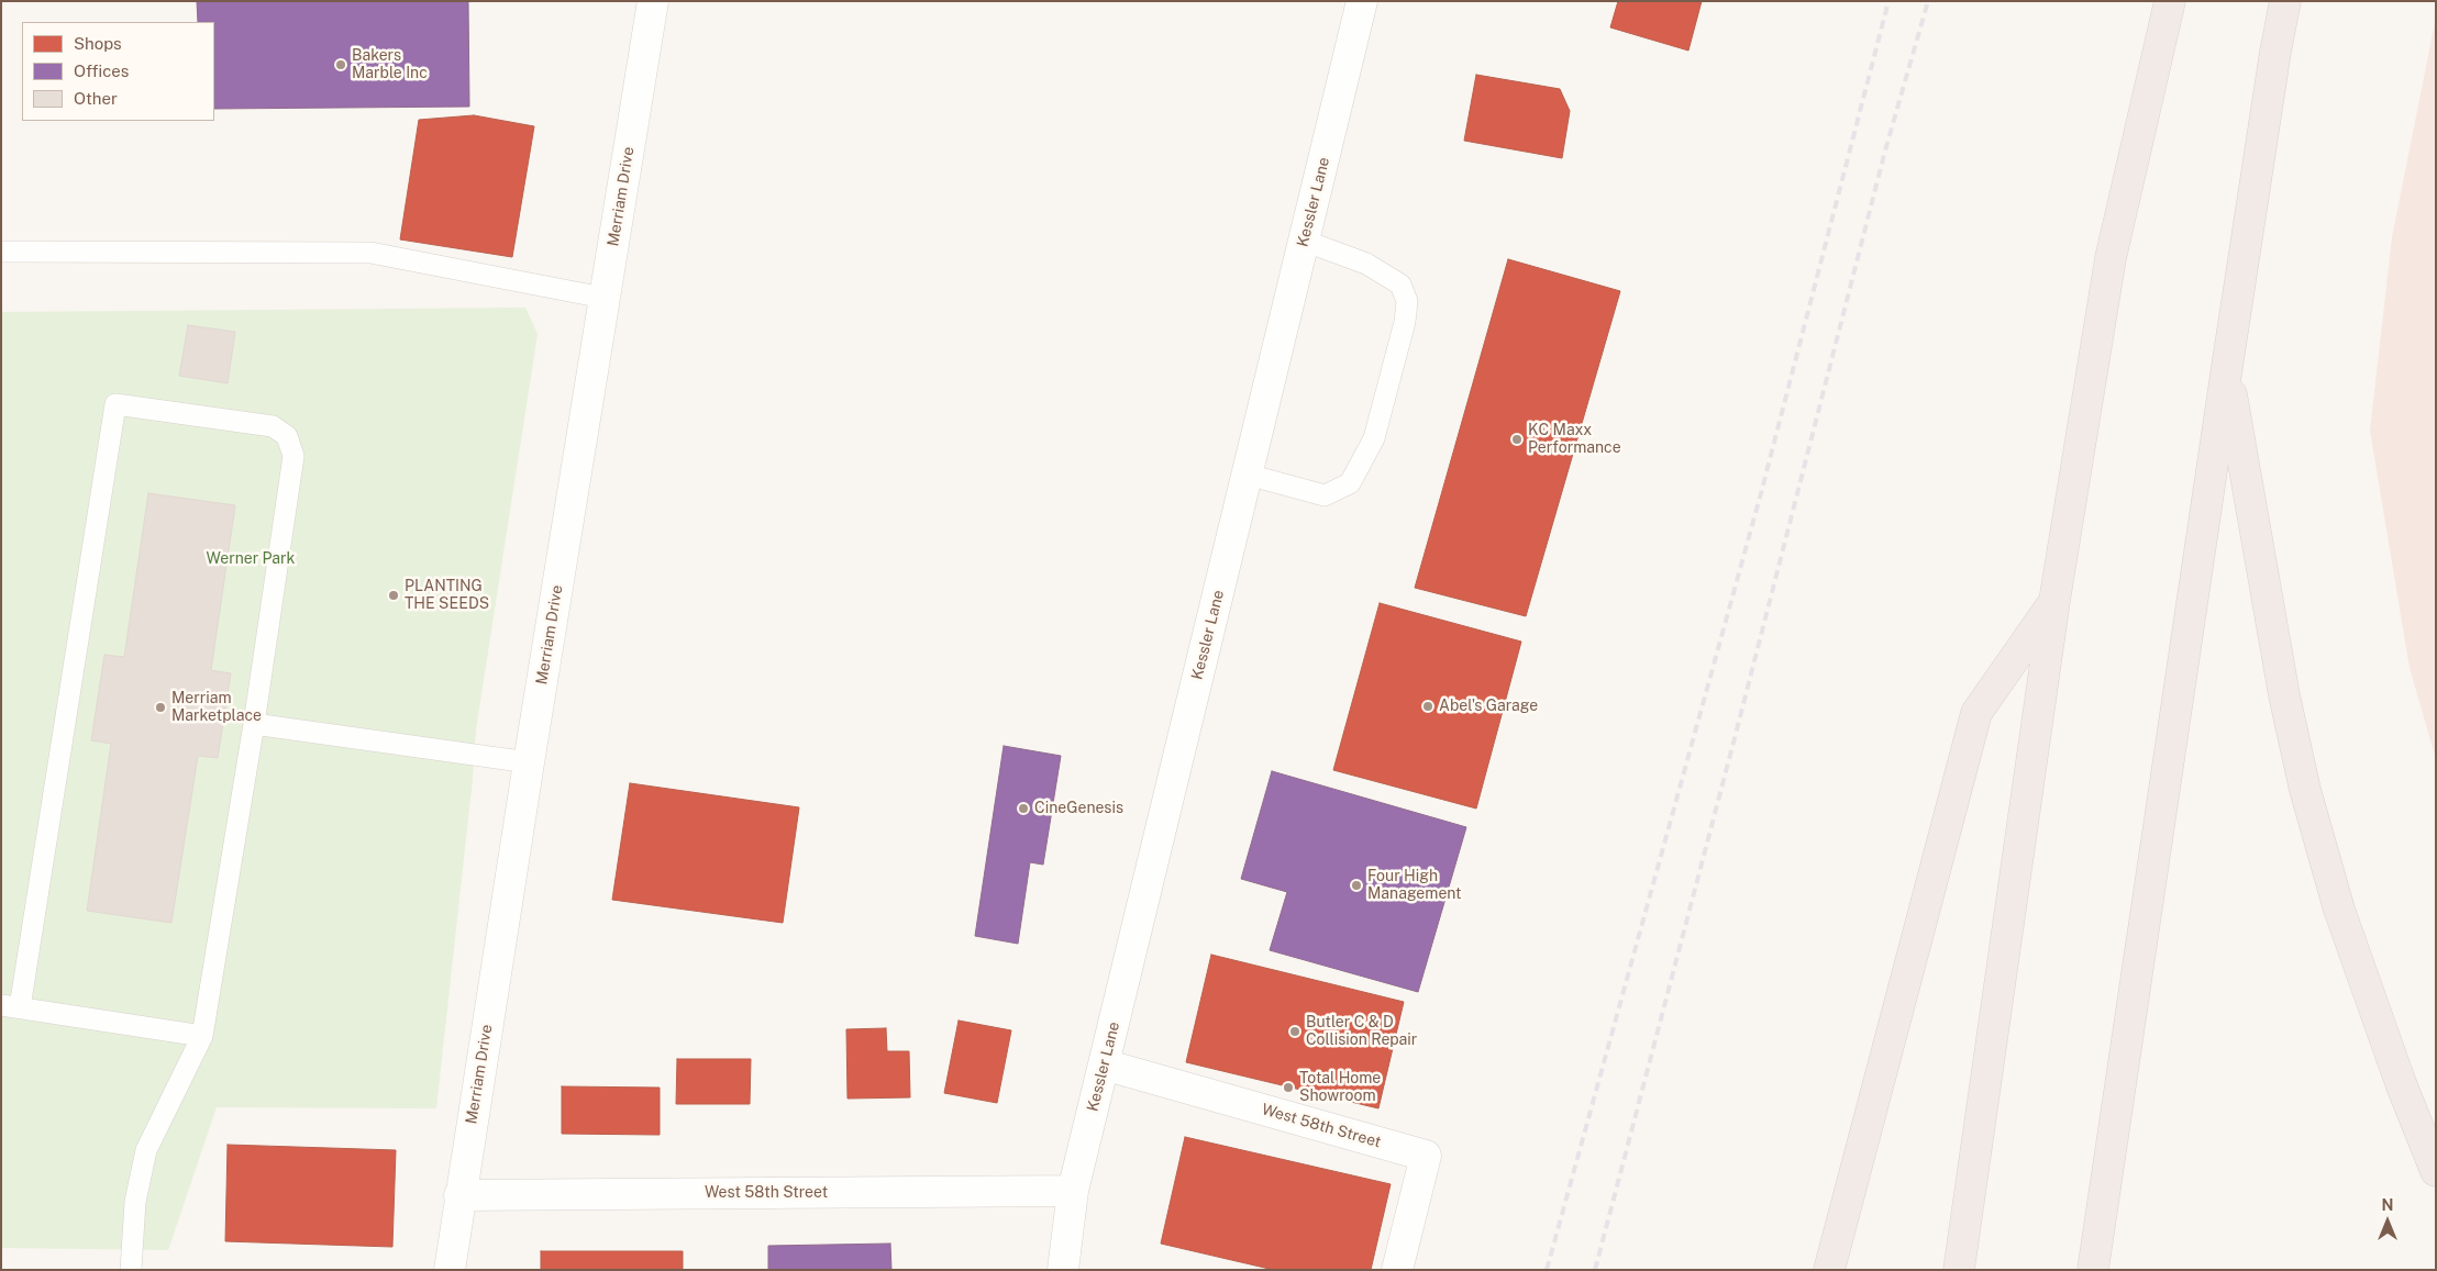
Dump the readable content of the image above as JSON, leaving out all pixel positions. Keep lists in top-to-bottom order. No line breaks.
{"streets":{"street":["Merriam Drive","Kessler Lane","West 58th Street"]},"crossings":[["Merriam Drive","West 58th Street"],["Kessler Lane","West 58th Street"]],"parks":["Werner Park"],"places":["Bakers Marble Inc","KC Maxx Performance","PLANTING THE SEEDS","Abel's Garage","Merriam Marketplace","CineGenesis","Four High Management","Butler C & D Collision Repair","Total Home Showroom"],"legend":["Shops","Offices","Other"],"north":"top"}
